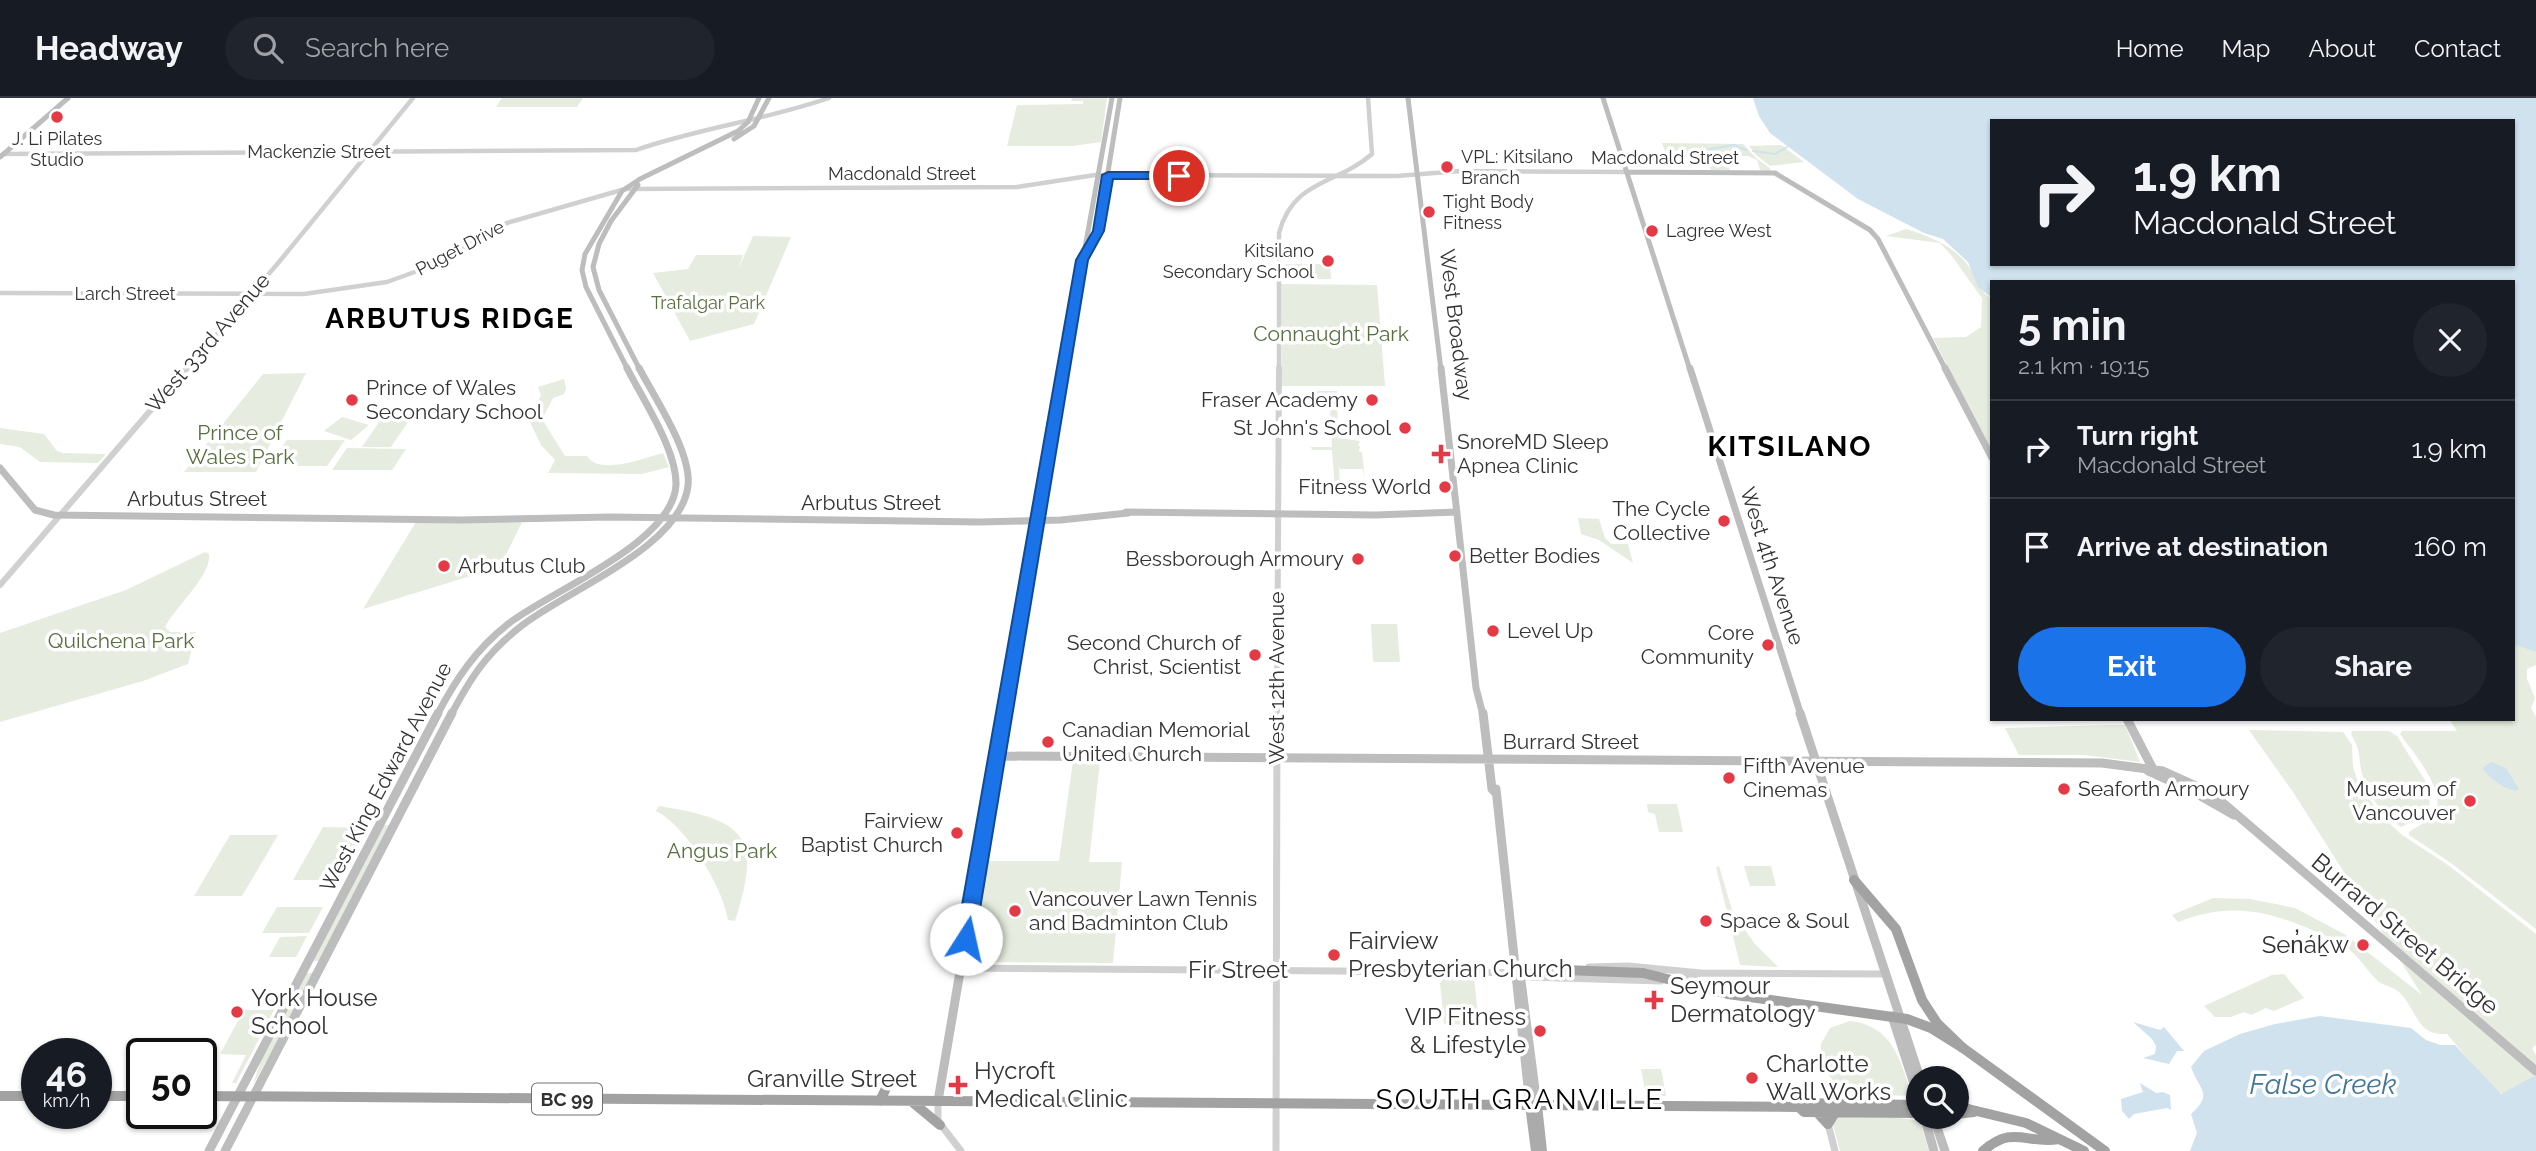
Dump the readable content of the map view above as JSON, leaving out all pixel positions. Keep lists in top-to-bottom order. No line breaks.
{"streets":{"highway":["Granville Street","BC 99"],"main road":["Macdonald Street","West Broadway","Arbutus Street","West 4th Avenue","Burrard Street","West King Edward Avenue","Burrard Street Bridge"],"street":["Mackenzie Street","Puget Drive","Larch Street","West 33rd Avenue","West 12th Avenue","Fir Street"]},"crossings":[["Mackenzie Street","West 33rd Avenue"],["Mackenzie Street","West King Edward Avenue"],["Macdonald Street","Puget Drive"],["Macdonald Street","West Broadway"],["Macdonald Street","West 4th Avenue"],["Macdonald Street","West 12th Avenue"],["Macdonald Street","West King Edward Avenue"],["Puget Drive","Larch Street"],["Puget Drive","West 33rd Avenue"],["Puget Drive","West King Edward Avenue"],["Larch Street","West 33rd Avenue"],["West Broadway","Arbutus Street"],["West Broadway","Burrard Street"],["West Broadway","Fir Street"],["West Broadway","Granville Street"],["West 33rd Avenue","Arbutus Street"],["Arbutus Street","West 12th Avenue"],["Arbutus Street","West King Edward Avenue"],["West 4th Avenue","Burrard Street"],["West 4th Avenue","Fir Street"],["West 12th Avenue","Burrard Street"],["West 12th Avenue","Fir Street"],["West 12th Avenue","Granville Street"],["Burrard Street","Burrard Street Bridge"],["West King Edward Avenue","Granville Street"],["Granville Street","BC 99"]],"districts":["ARBUTUS RIDGE","KITSILANO","SOUTH GRANVILLE"],"water":["False Creek"],"parks":["Trafalgar Park","Connaught Park","Prince of Wales Park","Quilchena Park","Angus Park"],"places":{"other":["J. Li Pilates Studio","VPL: Kitsilano Branch","Tight Body Fitness","Lagree West","Kitsilano Secondary School","Prince of Wales Secondary School","Fraser Academy","St John's School","Fitness World","The Cycle Collective","Better Bodies","Bessborough Armoury","Arbutus Club","Level Up","Core Community","Second Church of Christ, Scientist","Canadian Memorial United Church","Fifth Avenue Cinemas","Seaforth Armoury","Museum of Vancouver","Fairview Baptist Church","Vancouver Lawn Tennis and Badminton Club","Space & Soul","Sen̓áḵw","Fairview Presbyterian Church","York House School","VIP Fitness & Lifestyle","Charlotte Wall Works"],"health":["SnoreMD Sleep Apnea Clinic","Seymour Dermatology","Hycroft Medical Clinic"]},"page":{"header":"Headway","search":"Search here","nav":["Home","Map","About","Contact"],"turn":["1.9 km","Macdonald Street"],"heading":["5 min","2.1 km · 19:15"],"list":[{"name":"Turn right","note":"Macdonald Street","value":"1.9 km"},{"name":"Arrive at destination","value":"160 m"}],"buttons":["Exit","Share"],"speed":"46 km/h","limit":"50"}}
